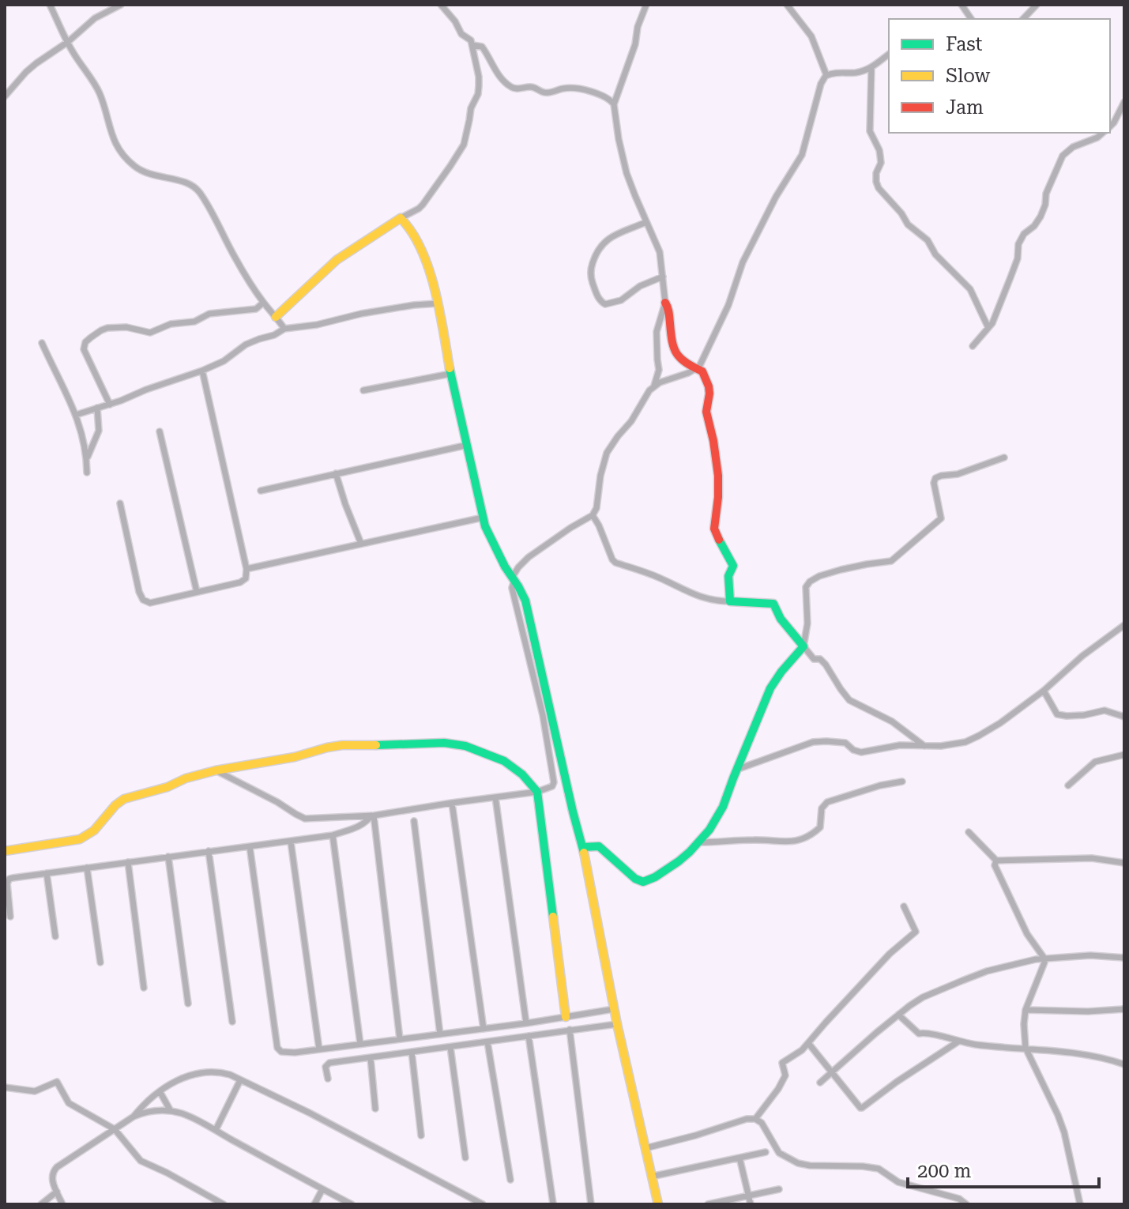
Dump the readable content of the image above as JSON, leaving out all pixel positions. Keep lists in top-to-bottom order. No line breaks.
{"legend":["Fast","Slow","Jam"],"scale_bar":"200 m"}
